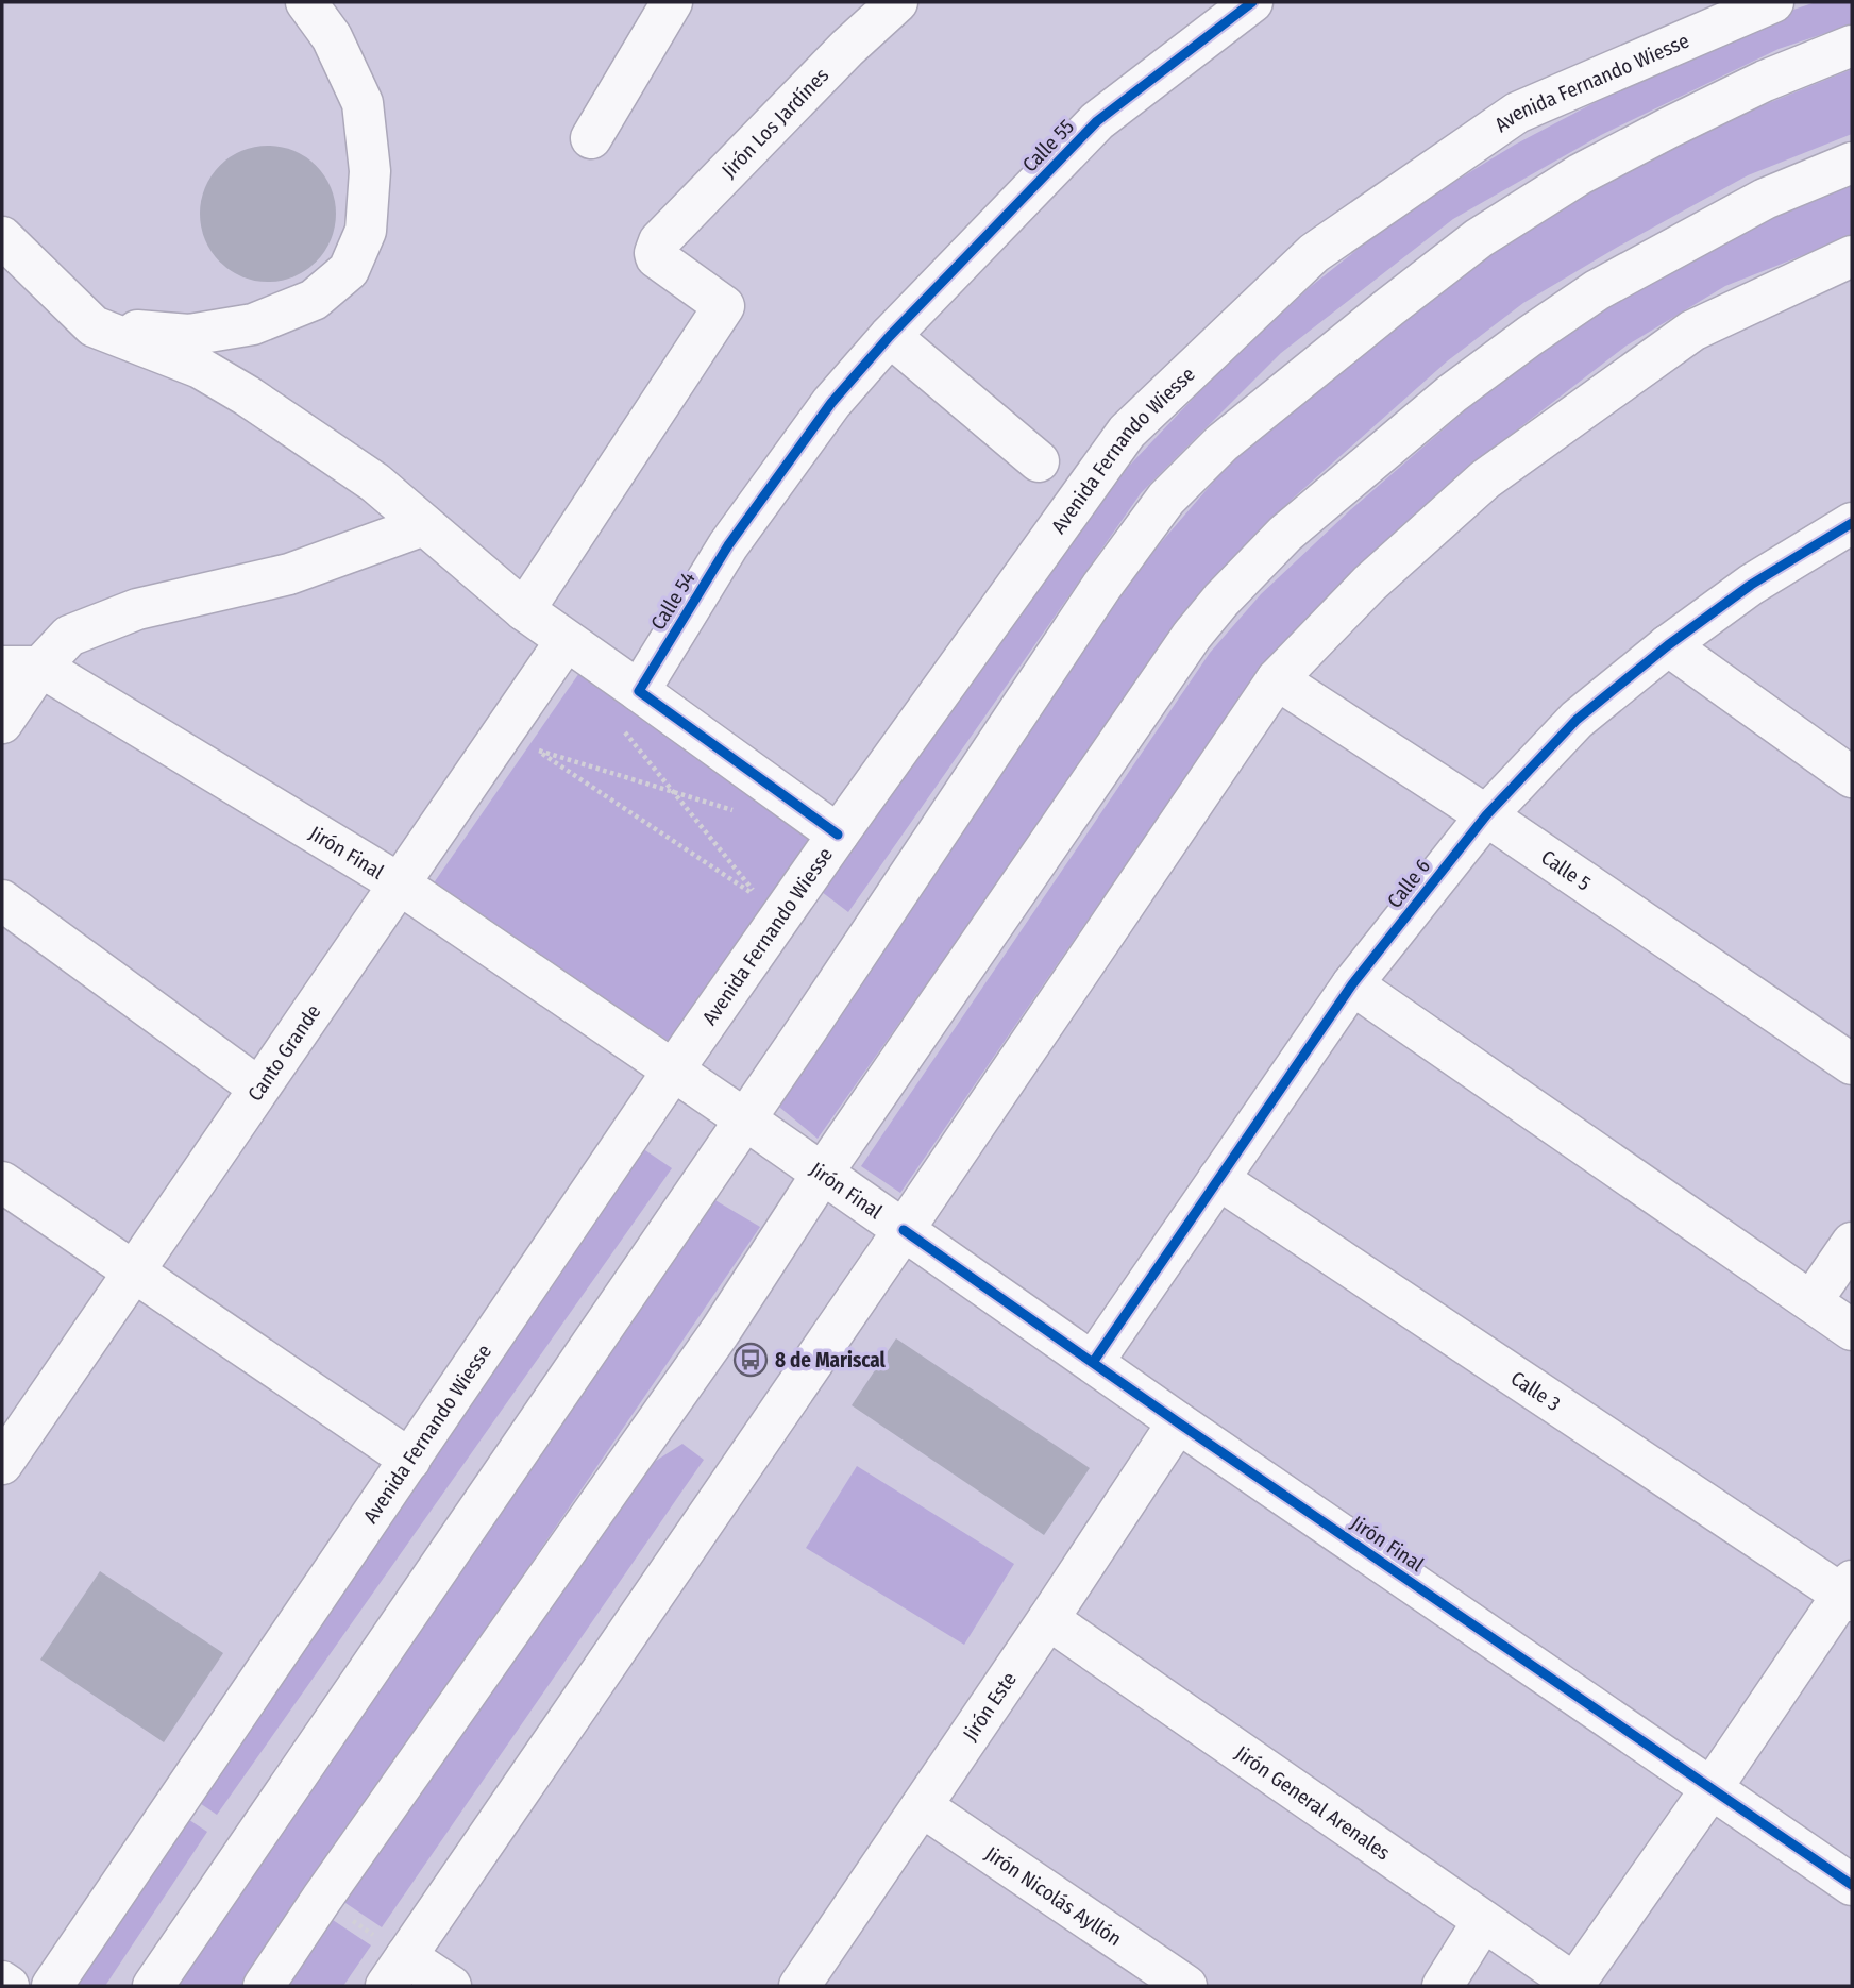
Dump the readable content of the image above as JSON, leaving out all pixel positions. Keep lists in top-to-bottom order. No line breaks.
{"streets":{"street":["Avenida Fernando Wiesse","Jirón Los Jardínes","Calle 55","Calle 54","Jirón Final","Calle 5","Calle 6","Canto Grande","Calle 3","Jirón Este","Jirón General Arenales","Jirón Nicolás Ayllón"]},"crossings":[["Avenida Fernando Wiesse","Jirón Final"],["Calle 55","Calle 54"],["Jirón Final","Calle 6"],["Jirón Final","Canto Grande"],["Jirón Final","Jirón Este"],["Calle 5","Calle 6"],["Calle 6","Calle 3"],["Jirón Este","Jirón General Arenales"],["Jirón Este","Jirón Nicolás Ayllón"]],"places":{"bus stop":["8 de Mariscal"]}}
